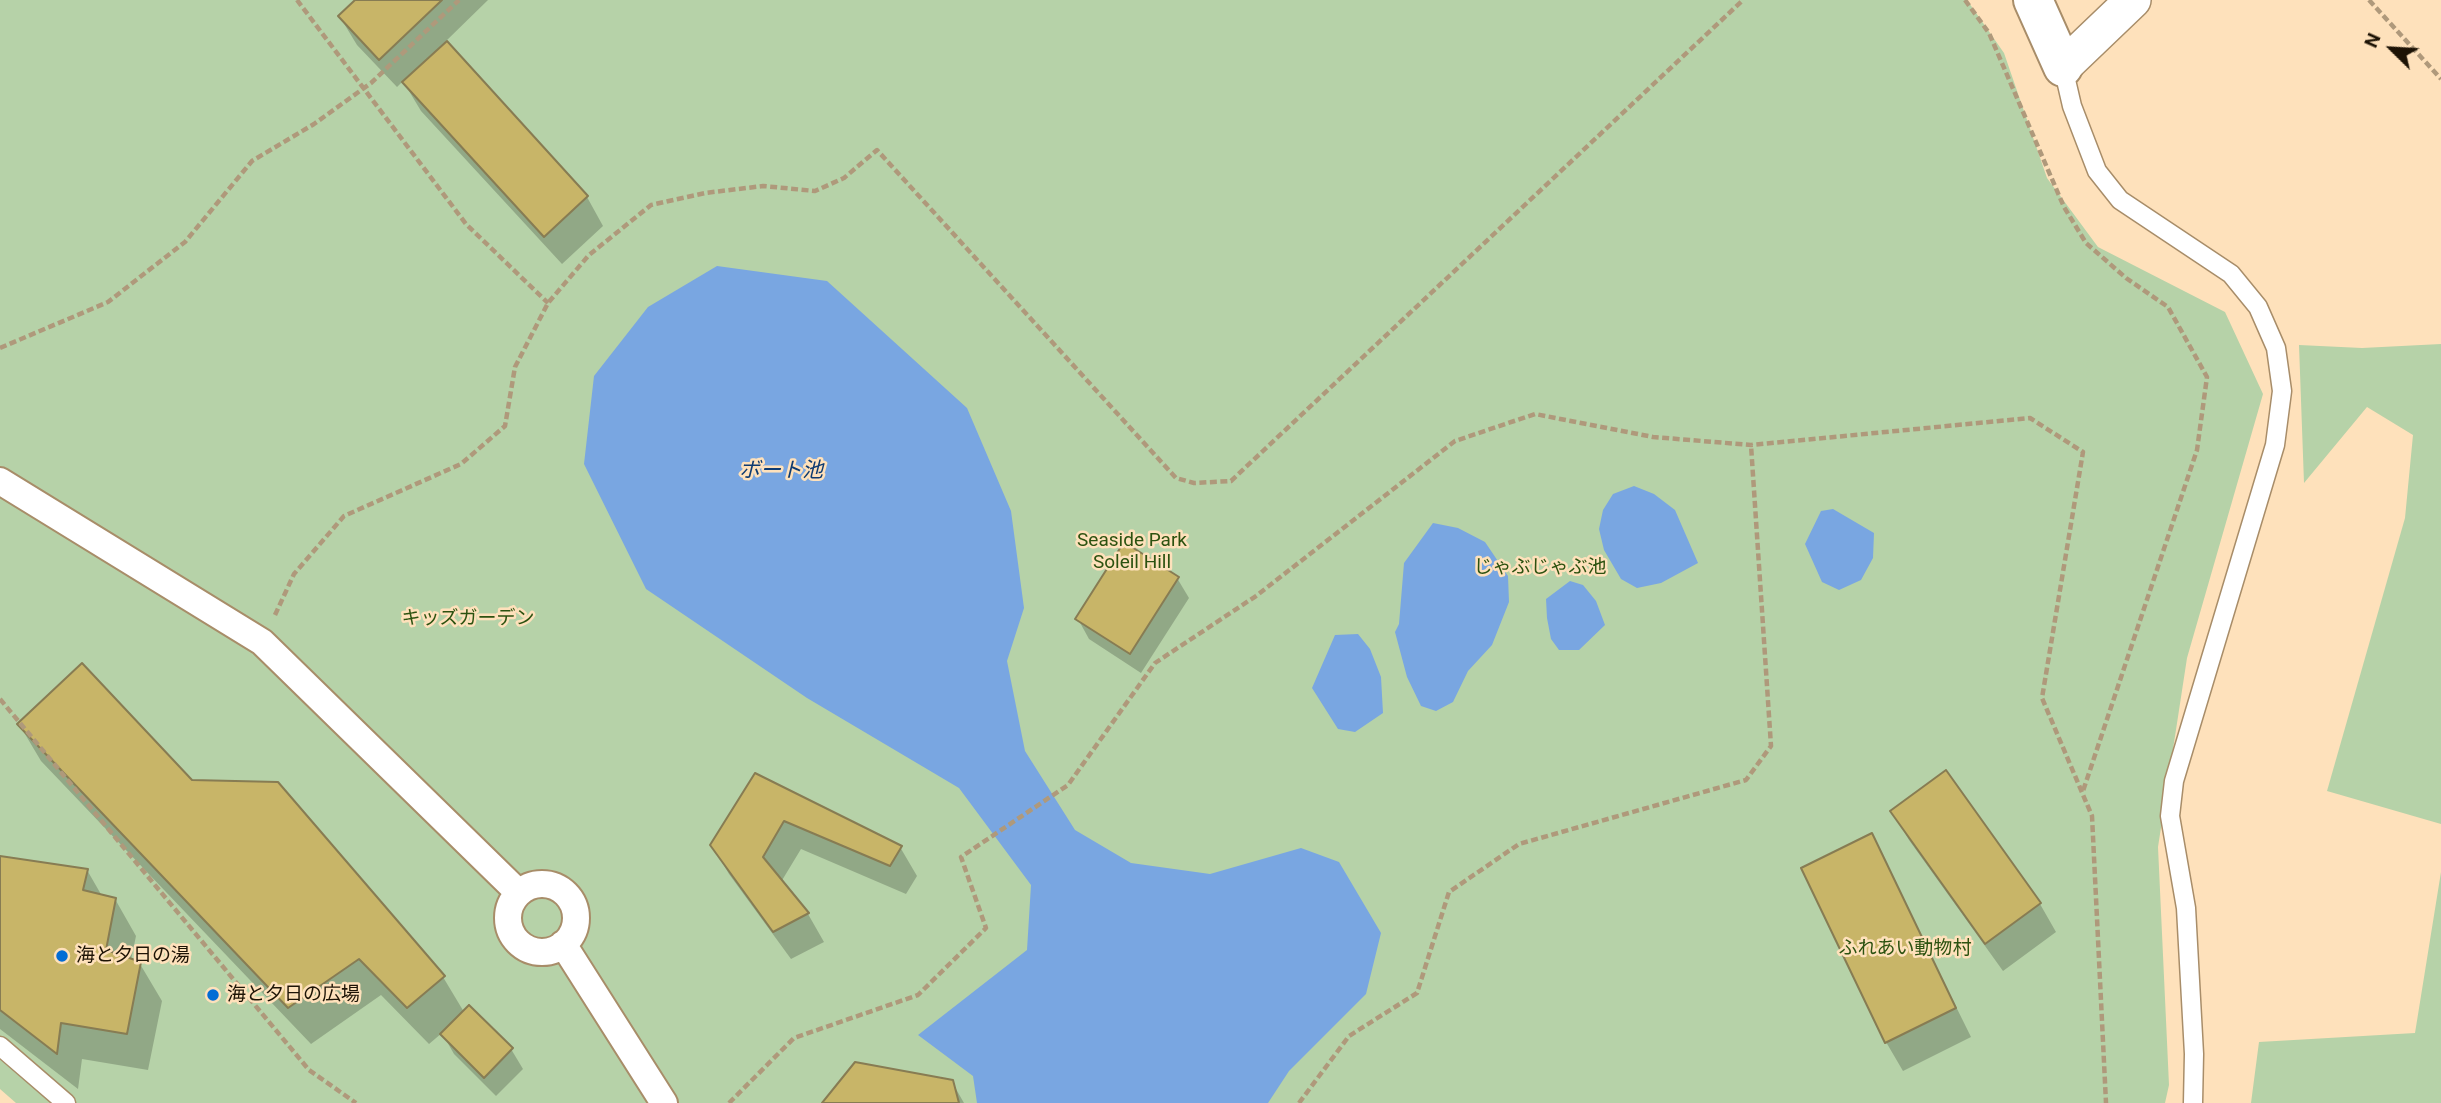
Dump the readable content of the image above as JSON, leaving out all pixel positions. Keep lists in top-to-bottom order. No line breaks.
{"water":["ボート池"],"parks":["Seaside Park Soleil Hill","じゃぶじゃぶ池","キッズガーデン","ふれあい動物村"],"places":["海と夕日の湯","海と夕日の広場"],"north":"top left"}
